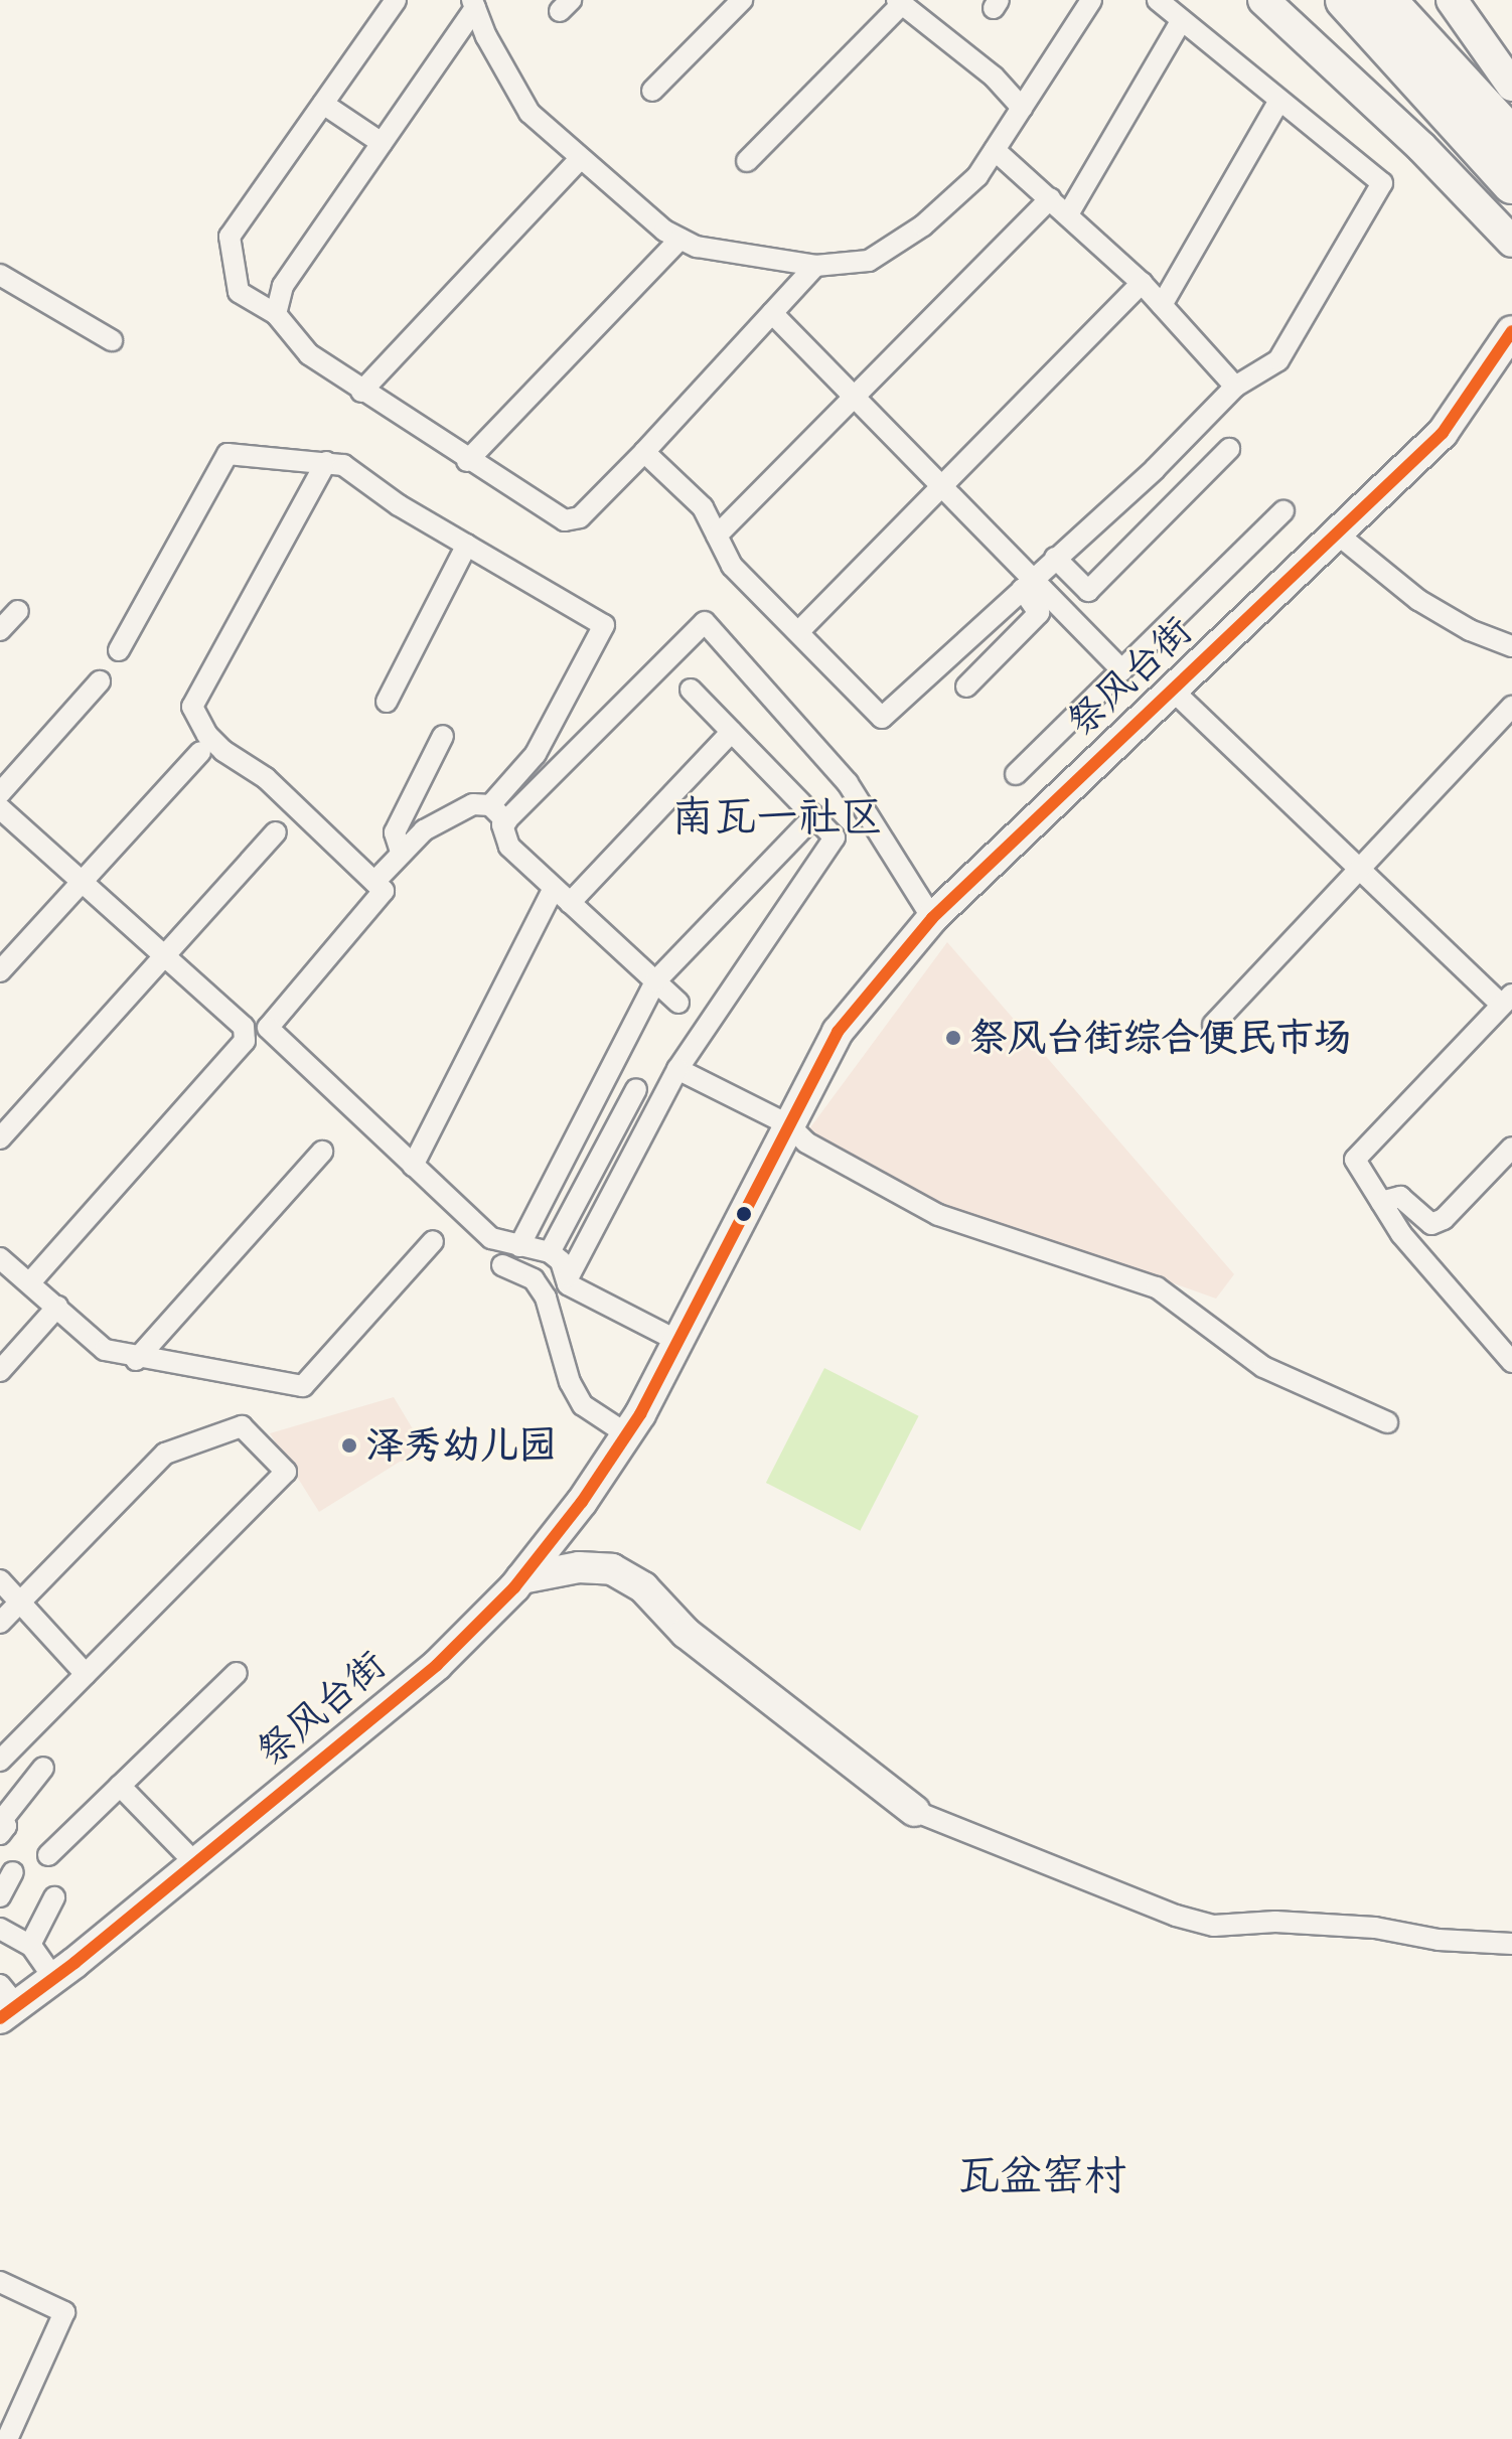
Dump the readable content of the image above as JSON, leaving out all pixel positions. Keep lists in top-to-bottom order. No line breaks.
{"streets":{"main road":["祭风台街"]},"districts":["南瓦一社区","瓦盆窑村"],"places":["祭风台街综合便民市场","泽秀幼儿园"]}
